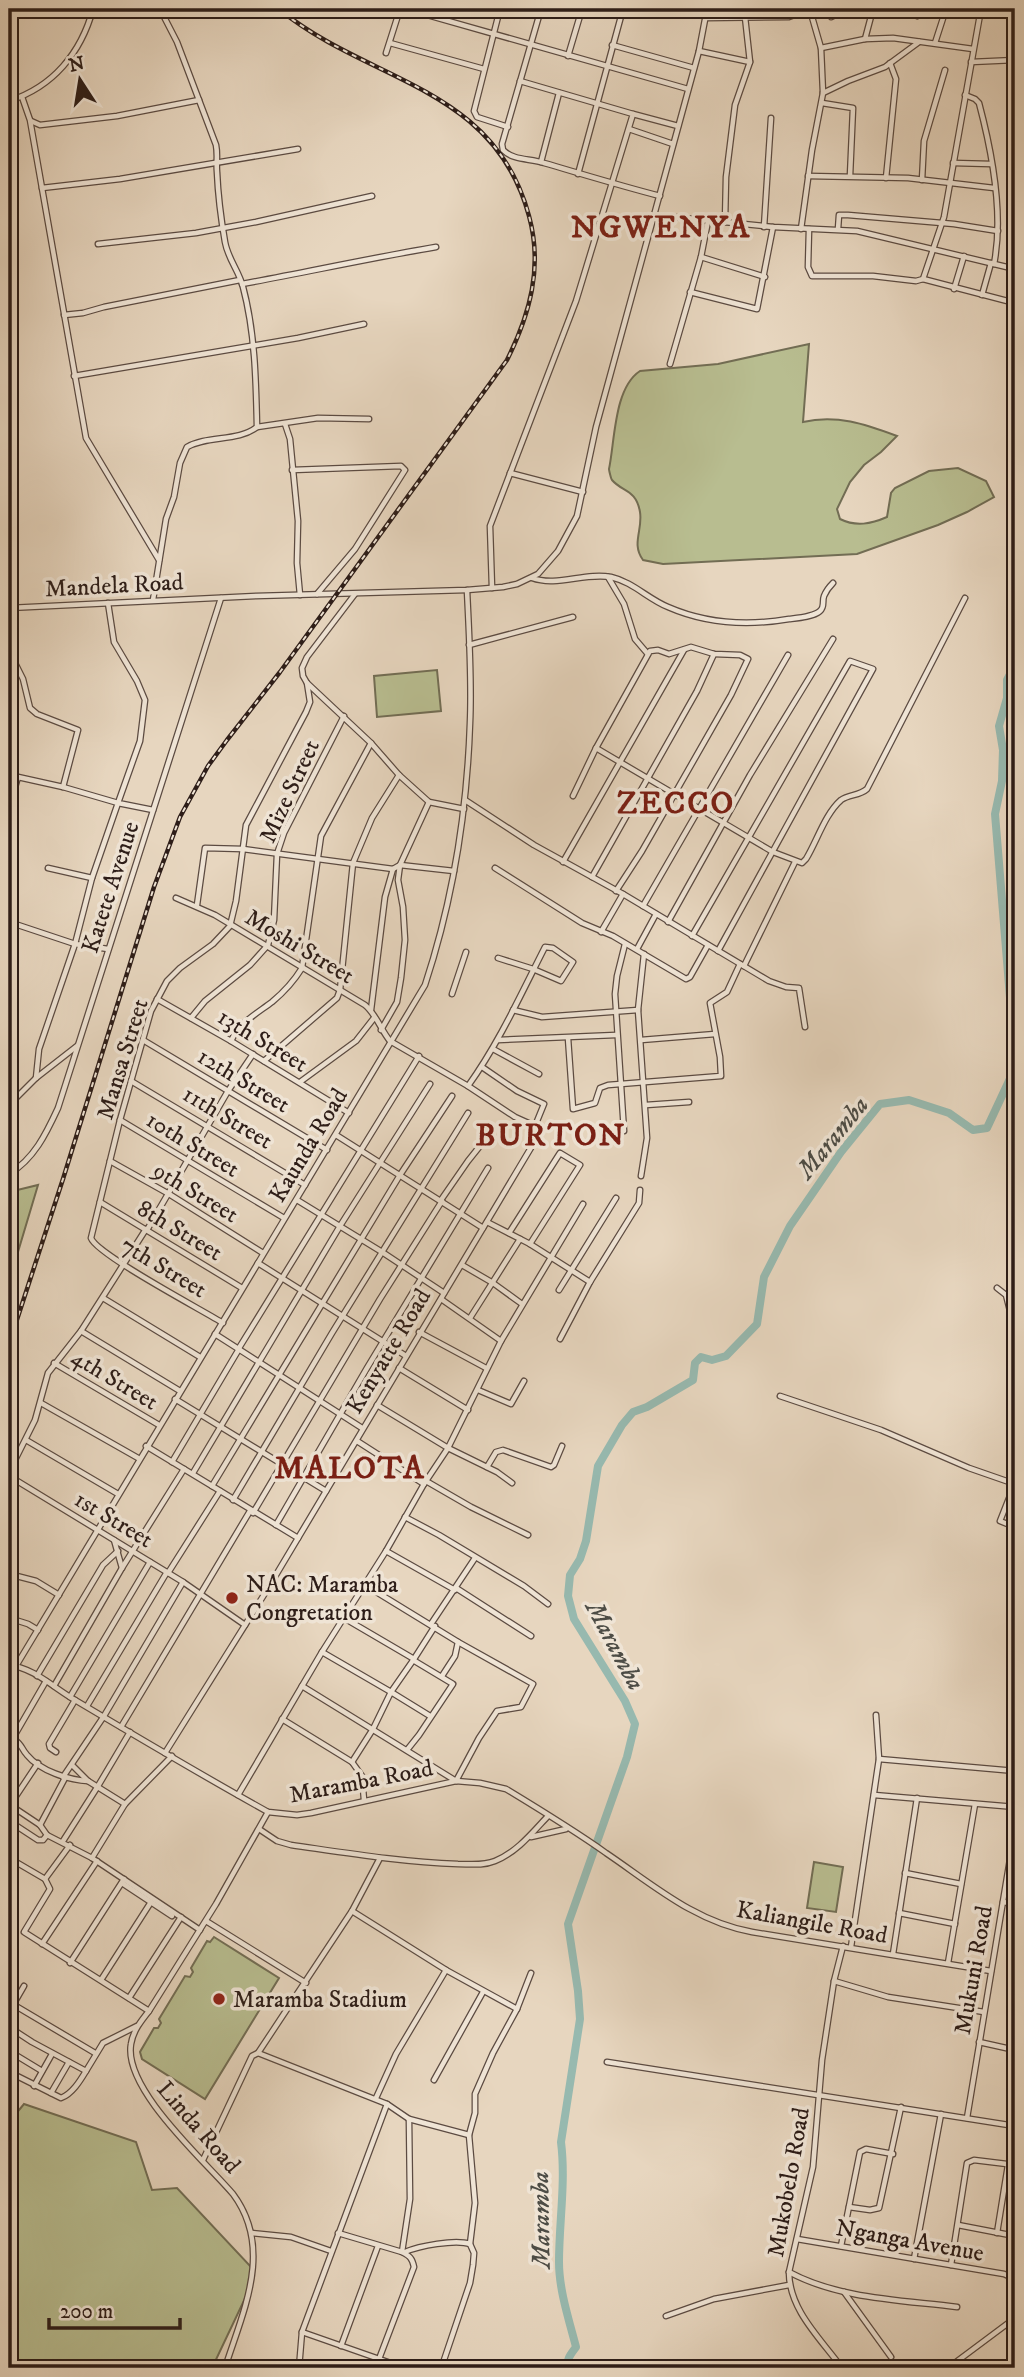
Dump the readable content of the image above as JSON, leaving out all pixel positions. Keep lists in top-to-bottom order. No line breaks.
{"streets":{"street":["Mandela Road","Mize Street","Katete Avenue","Moshi Street","13th Street","Mansa Street","12th Street","11th Street","10th Street","Kaunda Road","9th Street","8th Street","7th Street","Kenyatte Road","4th Street","1st Street","Maramba Road","Kaliangile Road","Mukuni Road","Linda Road","Mukobelo Road","Nganga Avenue"]},"crossings":[["Mandela Road","Katete Avenue"],["Mandela Road","Kaunda Road"],["Mize Street","Moshi Street"],["Moshi Street","Mansa Street"],["Moshi Street","Kaunda Road"],["13th Street","Mansa Street"],["13th Street","Kaunda Road"],["Mansa Street","12th Street"],["Mansa Street","11th Street"],["Mansa Street","10th Street"],["Mansa Street","9th Street"],["Mansa Street","8th Street"],["Mansa Street","7th Street"],["12th Street","Kaunda Road"],["11th Street","Kaunda Road"],["10th Street","Kaunda Road"],["Kaunda Road","9th Street"],["Kaunda Road","8th Street"],["Kaunda Road","7th Street"],["Kaunda Road","4th Street"],["Kaunda Road","1st Street"],["Kaunda Road","Maramba Road"],["Kenyatte Road","1st Street"],["Kenyatte Road","Maramba Road"],["Maramba Road","Kaliangile Road"],["Maramba Road","Linda Road"],["Kaliangile Road","Mukuni Road"],["Kaliangile Road","Mukobelo Road"],["Mukobelo Road","Nganga Avenue"]],"districts":["NGWENYA","ZECCO","BURTON","MALOTA"],"water":["Maramba"],"places":["NAC: Maramba Congretation","Maramba Stadium"],"scale_bar":"200 m","north":"top"}
